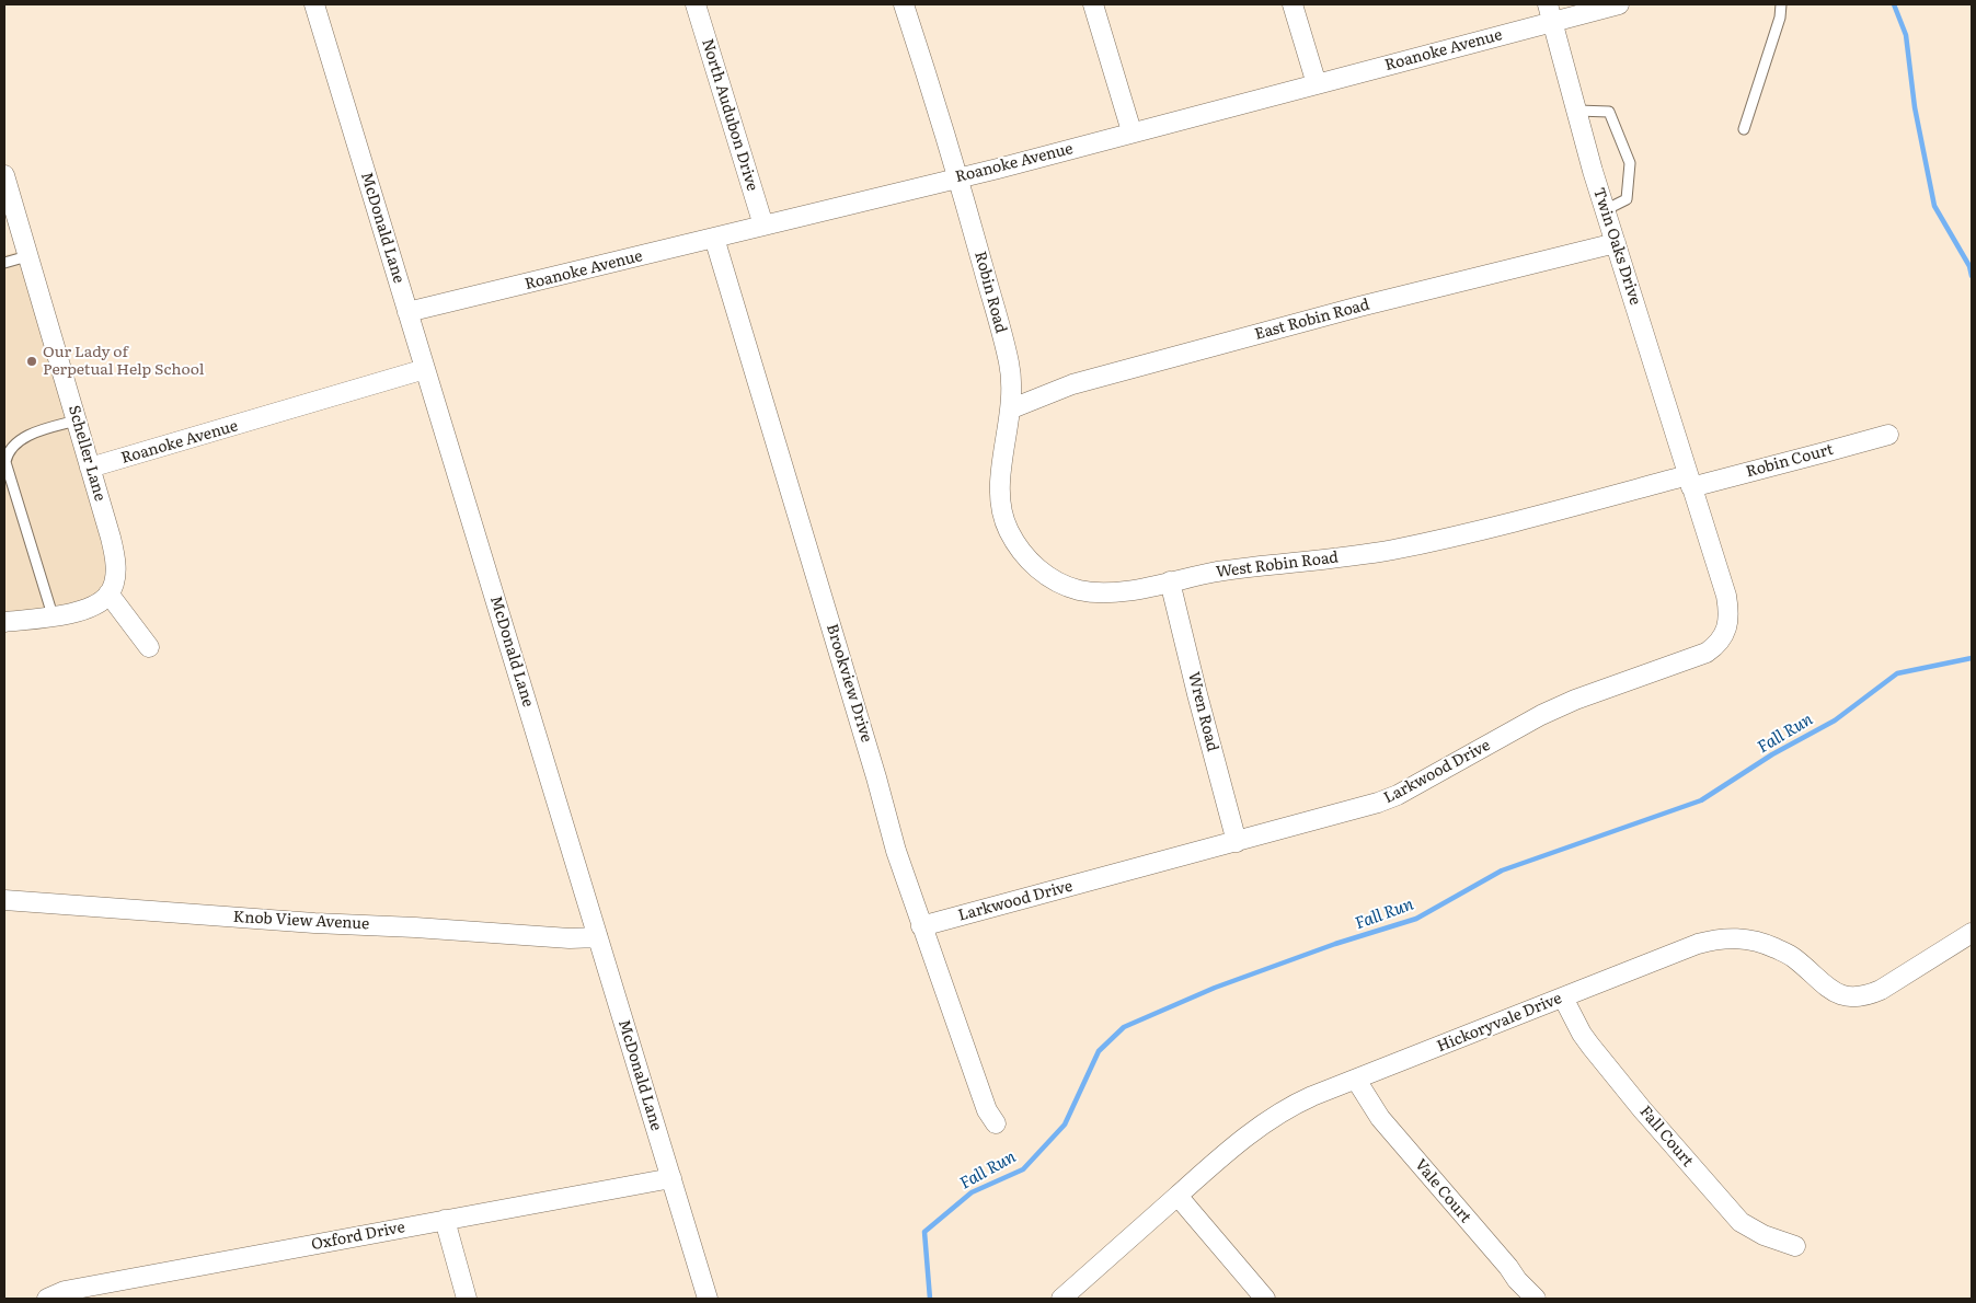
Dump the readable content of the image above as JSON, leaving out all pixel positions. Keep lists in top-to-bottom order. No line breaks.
{"streets":{"street":["Roanoke Avenue","North Audubon Drive","McDonald Lane","Twin Oaks Drive","Robin Road","East Robin Road","Scheller Lane","Robin Court","West Robin Road","Brookview Drive","Wren Road","Larkwood Drive","Knob View Avenue","Hickoryvale Drive","Fall Court","Vale Court","Oxford Drive"]},"crossings":[["Roanoke Avenue","North Audubon Drive"],["Roanoke Avenue","McDonald Lane"],["Roanoke Avenue","Twin Oaks Drive"],["Roanoke Avenue","Robin Road"],["Roanoke Avenue","Scheller Lane"],["Roanoke Avenue","Brookview Drive"],["McDonald Lane","Knob View Avenue"],["McDonald Lane","Oxford Drive"],["Twin Oaks Drive","East Robin Road"],["Twin Oaks Drive","Robin Court"],["Twin Oaks Drive","West Robin Road"],["Twin Oaks Drive","Larkwood Drive"],["Robin Road","East Robin Road"],["Robin Road","West Robin Road"],["East Robin Road","West Robin Road"],["Robin Court","West Robin Road"],["Robin Court","Larkwood Drive"],["West Robin Road","Wren Road"],["West Robin Road","Larkwood Drive"],["Brookview Drive","Larkwood Drive"],["Wren Road","Larkwood Drive"],["Hickoryvale Drive","Fall Court"],["Hickoryvale Drive","Vale Court"]],"water":["Fall Run"],"places":["Our Lady of Perpetual Help School"]}
